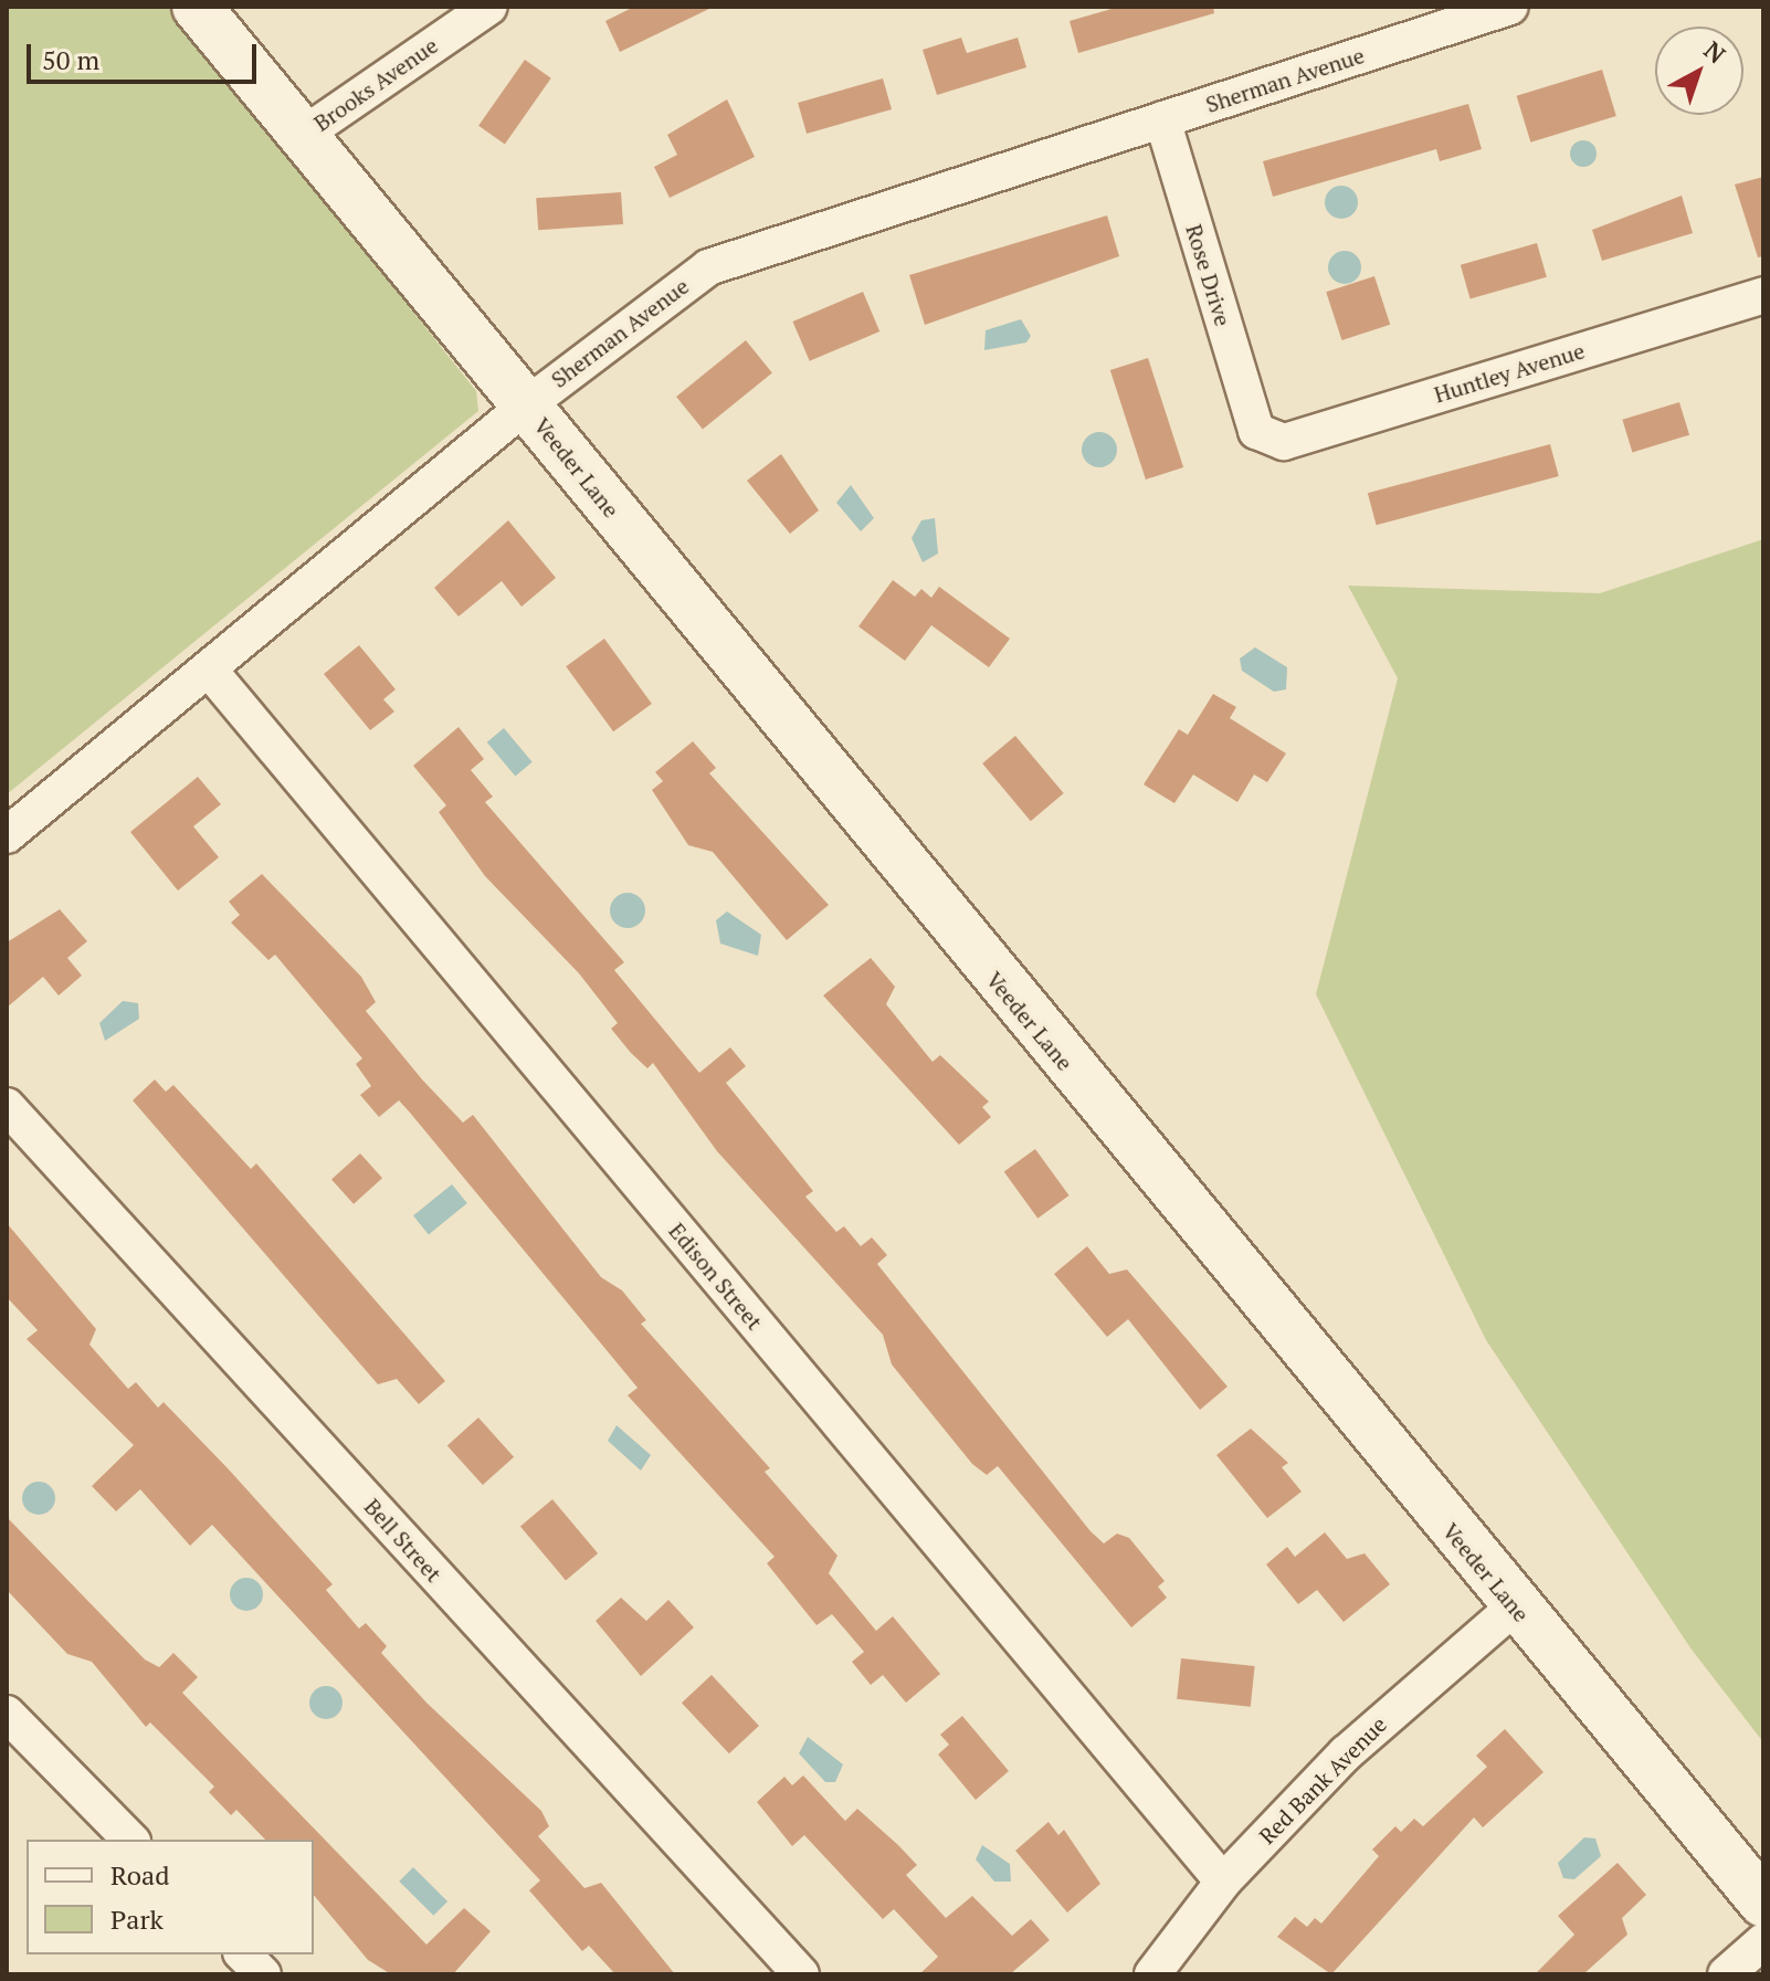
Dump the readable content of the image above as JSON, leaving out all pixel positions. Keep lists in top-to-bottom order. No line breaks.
{"streets":{"street":["Sherman Avenue","Brooks Avenue","Rose Drive","Huntley Avenue","Veeder Lane","Edison Street","Bell Street","Red Bank Avenue"]},"crossings":[["Sherman Avenue","Rose Drive"],["Sherman Avenue","Veeder Lane"],["Sherman Avenue","Edison Street"],["Brooks Avenue","Veeder Lane"],["Rose Drive","Huntley Avenue"],["Veeder Lane","Red Bank Avenue"],["Edison Street","Red Bank Avenue"]],"legend":["Road","Park"],"scale_bar":"50 m","north":"top right"}
